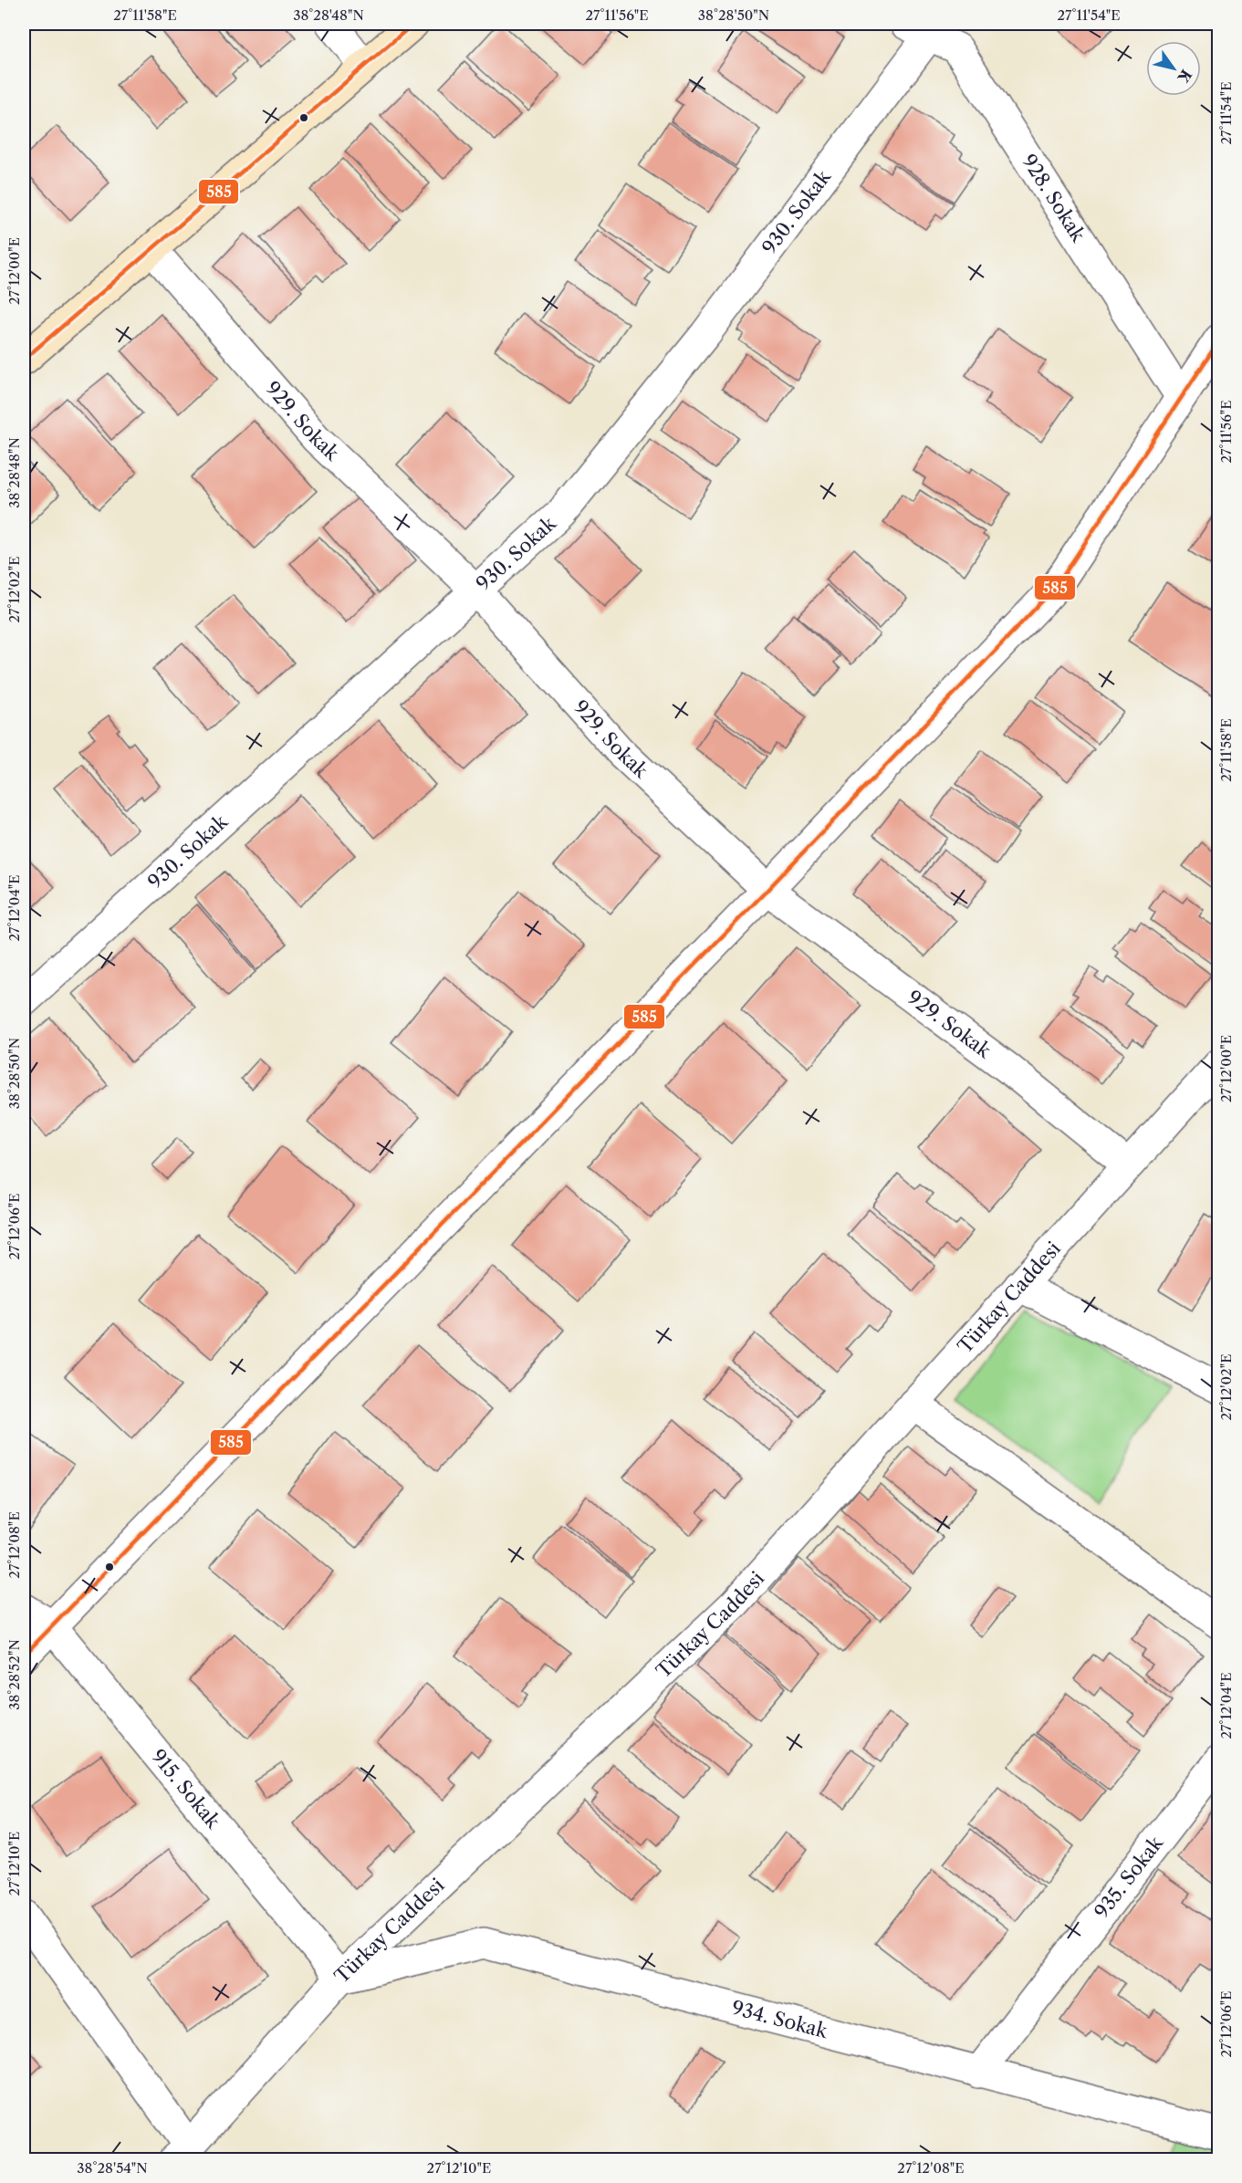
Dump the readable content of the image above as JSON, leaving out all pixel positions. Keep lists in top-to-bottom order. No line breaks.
{"streets":{"street":["928. Sokak","930. Sokak","929. Sokak","Türkay Caddesi","915. Sokak","935. Sokak","934. Sokak"]},"crossings":[["928. Sokak","930. Sokak"],["930. Sokak","929. Sokak"],["929. Sokak","Türkay Caddesi"],["Türkay Caddesi","915. Sokak"],["Türkay Caddesi","934. Sokak"],["915. Sokak","934. Sokak"],["935. Sokak","934. Sokak"]],"lines":["transit line 585"],"north":"bottom right","coordinates":["27°11'58\"E","38°28'48\"N","27°11'56\"E","38°28'50\"N","27°11'54\"E","27°12'00\"E","27°12'02\"E","27°12'04\"E","27°12'06\"E","27°12'08\"E","38°28'52\"N","27°12'10\"E","38°28'54\"N"]}
